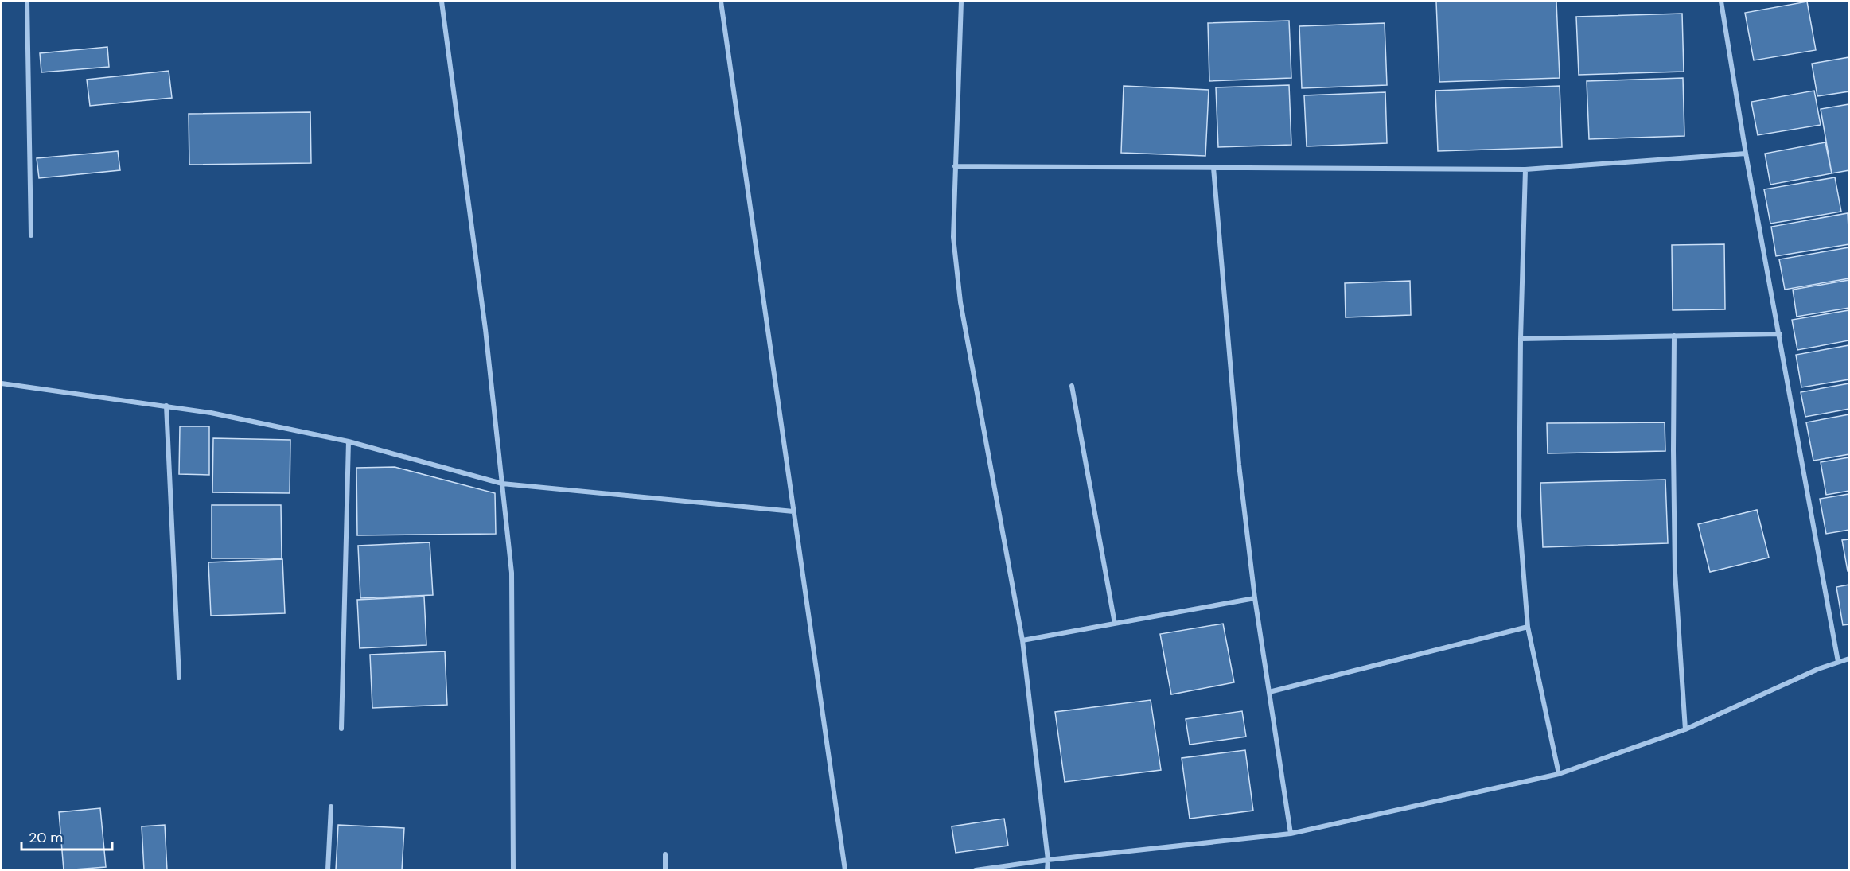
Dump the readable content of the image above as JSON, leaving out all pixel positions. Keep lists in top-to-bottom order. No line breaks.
{"scale_bar":"20 m"}
